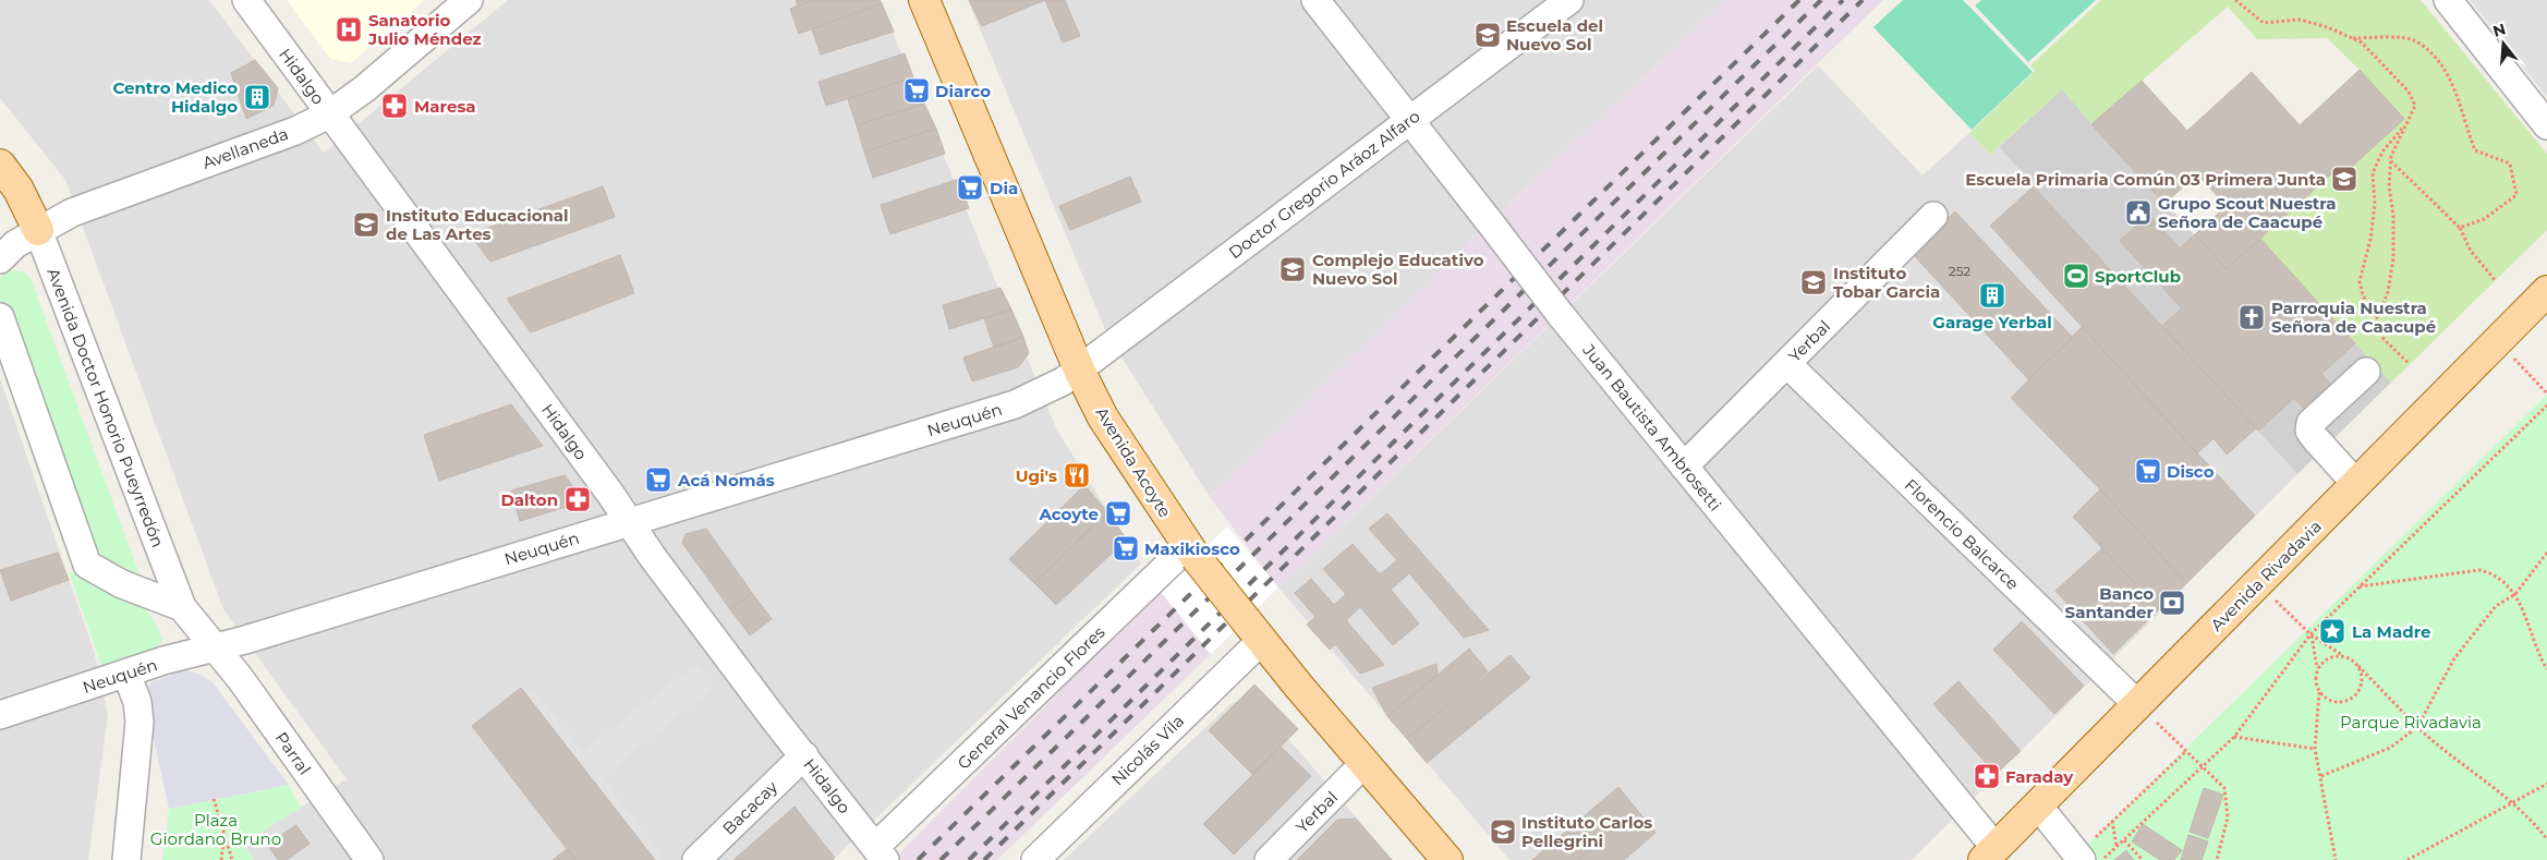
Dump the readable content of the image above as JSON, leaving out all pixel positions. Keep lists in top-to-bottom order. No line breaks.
{"streets":{"main road":["Avenida Doctor Honorio Pueyrredón","Avenida Acoyte","Avenida Rivadavia"],"street":["Hidalgo","Avellaneda","Doctor Gregorio Aráoz Alfaro","Yerbal","Neuquén","Juan Bautista Ambrosetti","Florencio Balcarce","General Venancio Flores","Nicolás Vila","Parral","Bacacay"]},"crossings":[["Hidalgo","Avellaneda"],["Hidalgo","Neuquén"],["Hidalgo","General Venancio Flores"],["Hidalgo","Bacacay"],["Avellaneda","Avenida Doctor Honorio Pueyrredón"],["Doctor Gregorio Aráoz Alfaro","Neuquén"],["Doctor Gregorio Aráoz Alfaro","Juan Bautista Ambrosetti"],["Doctor Gregorio Aráoz Alfaro","Avenida Acoyte"],["Yerbal","Juan Bautista Ambrosetti"],["Yerbal","Avenida Acoyte"],["Yerbal","Florencio Balcarce"],["Avenida Doctor Honorio Pueyrredón","Neuquén"],["Avenida Doctor Honorio Pueyrredón","Parral"],["Neuquén","Avenida Acoyte"],["Neuquén","Parral"],["Juan Bautista Ambrosetti","Avenida Rivadavia"],["Avenida Acoyte","General Venancio Flores"],["Avenida Acoyte","Nicolás Vila"],["Florencio Balcarce","Avenida Rivadavia"]],"parks":["Parque Rivadavia","Plaza Giordano Bruno"],"places":{"hospital":["Sanatorio Julio Méndez"],"school or university":["Escuela del Nuevo Sol","Escuela Primaria Común 03 Primera Junta","Instituto Educacional de Las Artes","Complejo Educativo Nuevo Sol","Instituto Tobar Garcia","Instituto Carlos Pellegrini"],"supermarket":["Diarco","Dia","Disco","Acá Nomás","Acoyte","Maxikiosco"],"building":["Centro Medico Hidalgo","Garage Yerbal"],"pharmacy":["Maresa","Dalton","Faraday"],"public building":["Grupo Scout Nuestra Señora de Caacupé"],"sports":["SportClub"],"church":["Parroquia Nuestra Señora de Caacupé"],"restaurant":["Ugi's"],"bank":["Banco Santander"],"place":["La Madre"]},"house_numbers":["252"],"north":"top"}
